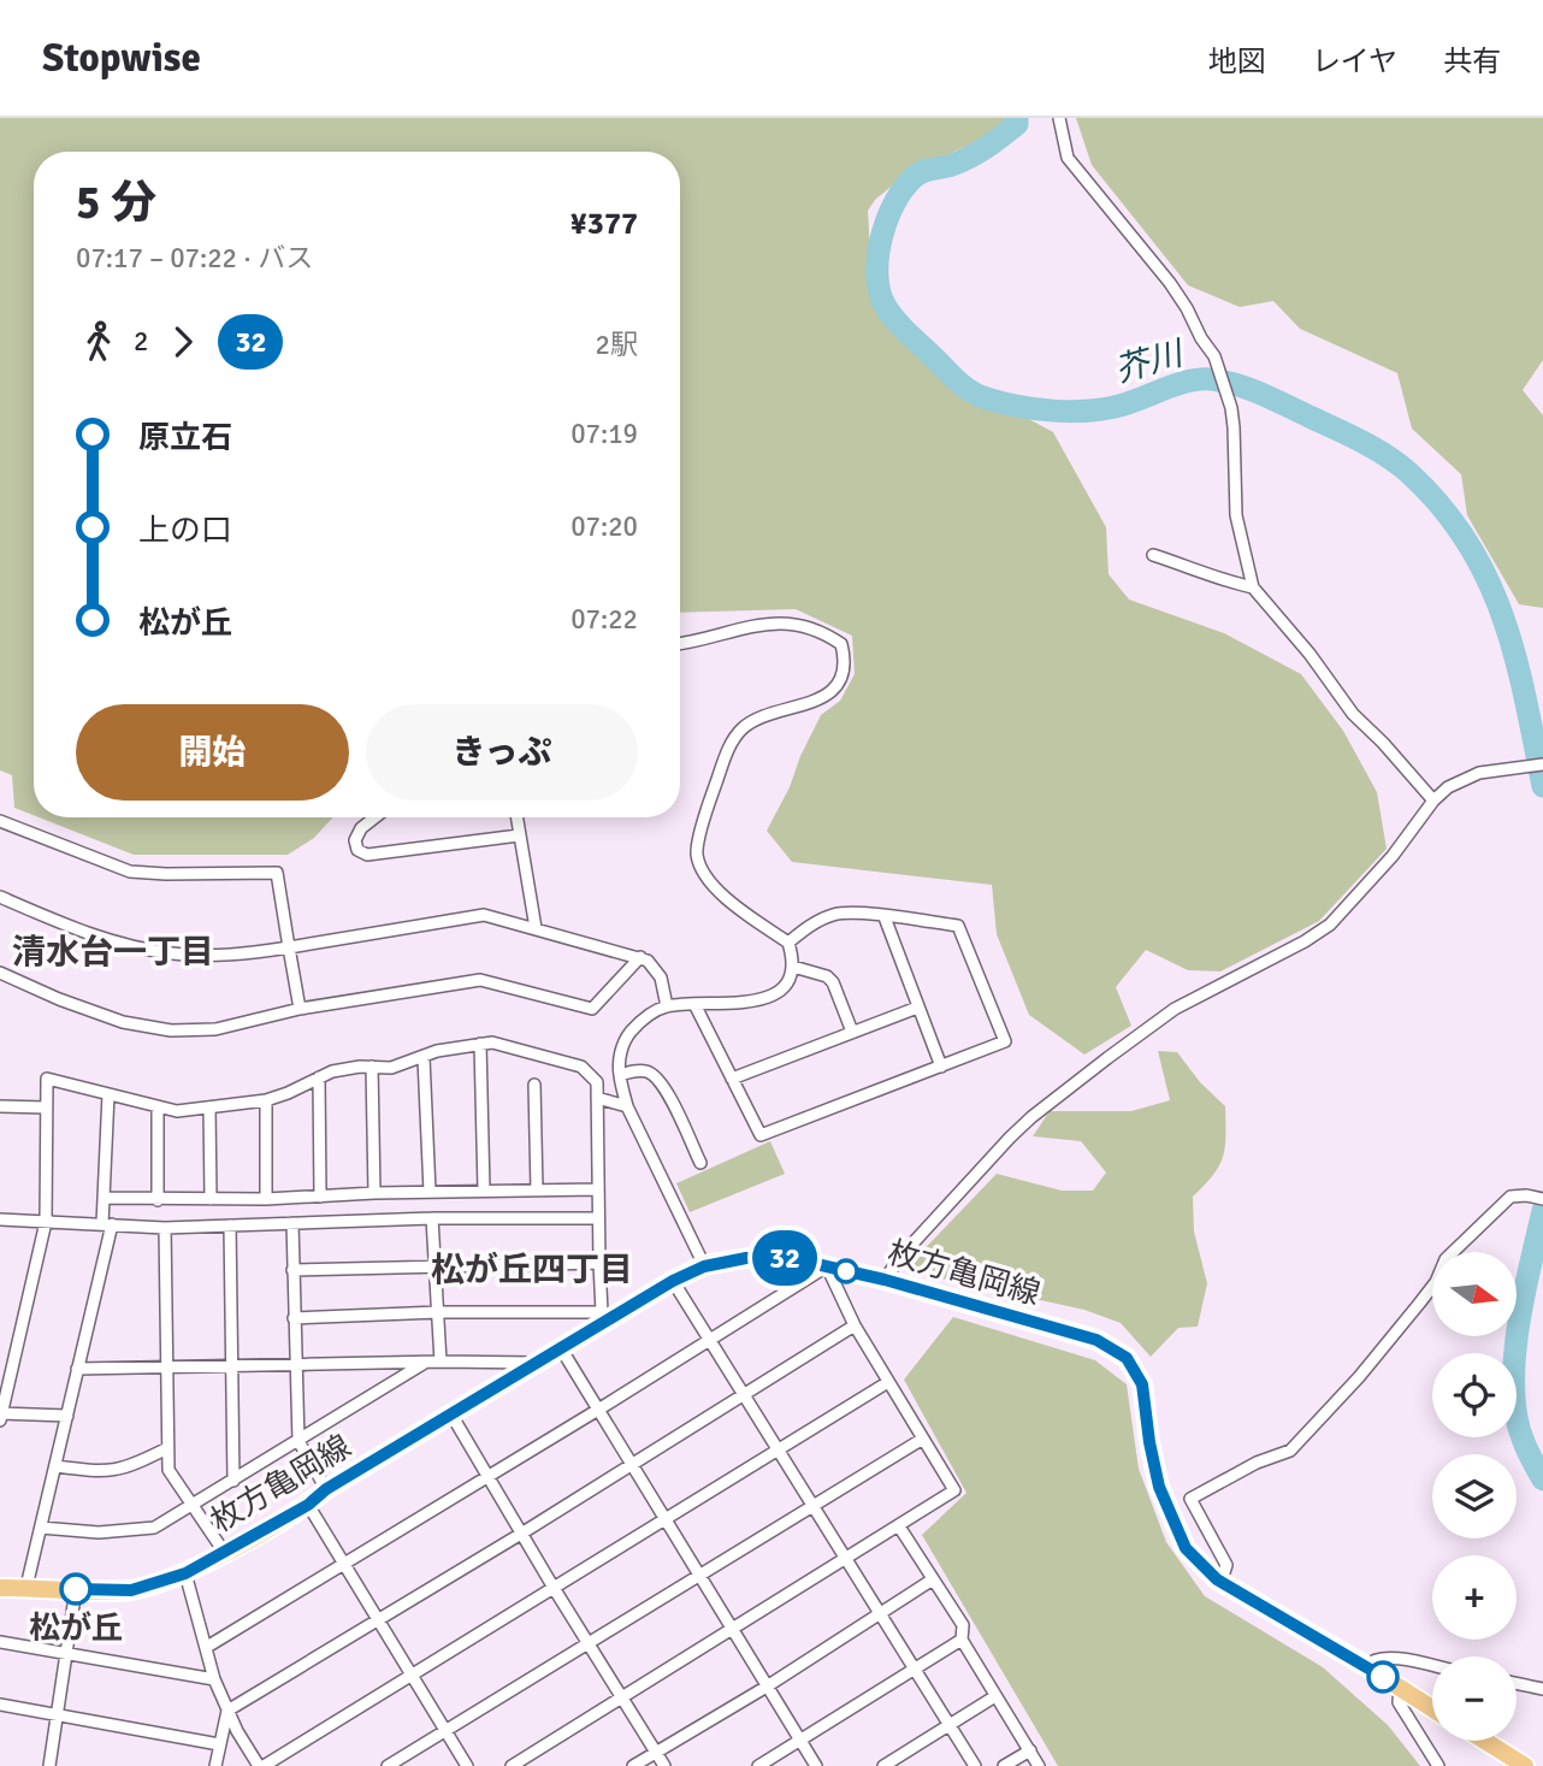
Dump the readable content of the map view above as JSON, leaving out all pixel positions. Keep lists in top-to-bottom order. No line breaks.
{"streets":{"main road":["枚方亀岡線"]},"districts":["清水台一丁目","松が丘四丁目"],"water":["芥川"],"places":["松が丘"],"lines":["bus line 32"],"north":"right","page":{"header":"Stopwise","nav":["地図","レイヤ","共有"],"on_map":"32","heading":["5 分","07:17 – 07:22 · バス","¥377"],"legs":["2","32","2駅"],"list":[{"name":"原立石","value":"07:19"},{"name":"上の口","value":"07:20"},{"name":"松が丘","value":"07:22"}],"buttons":["開始","きっぷ"],"map_buttons":["+","−"]}}
